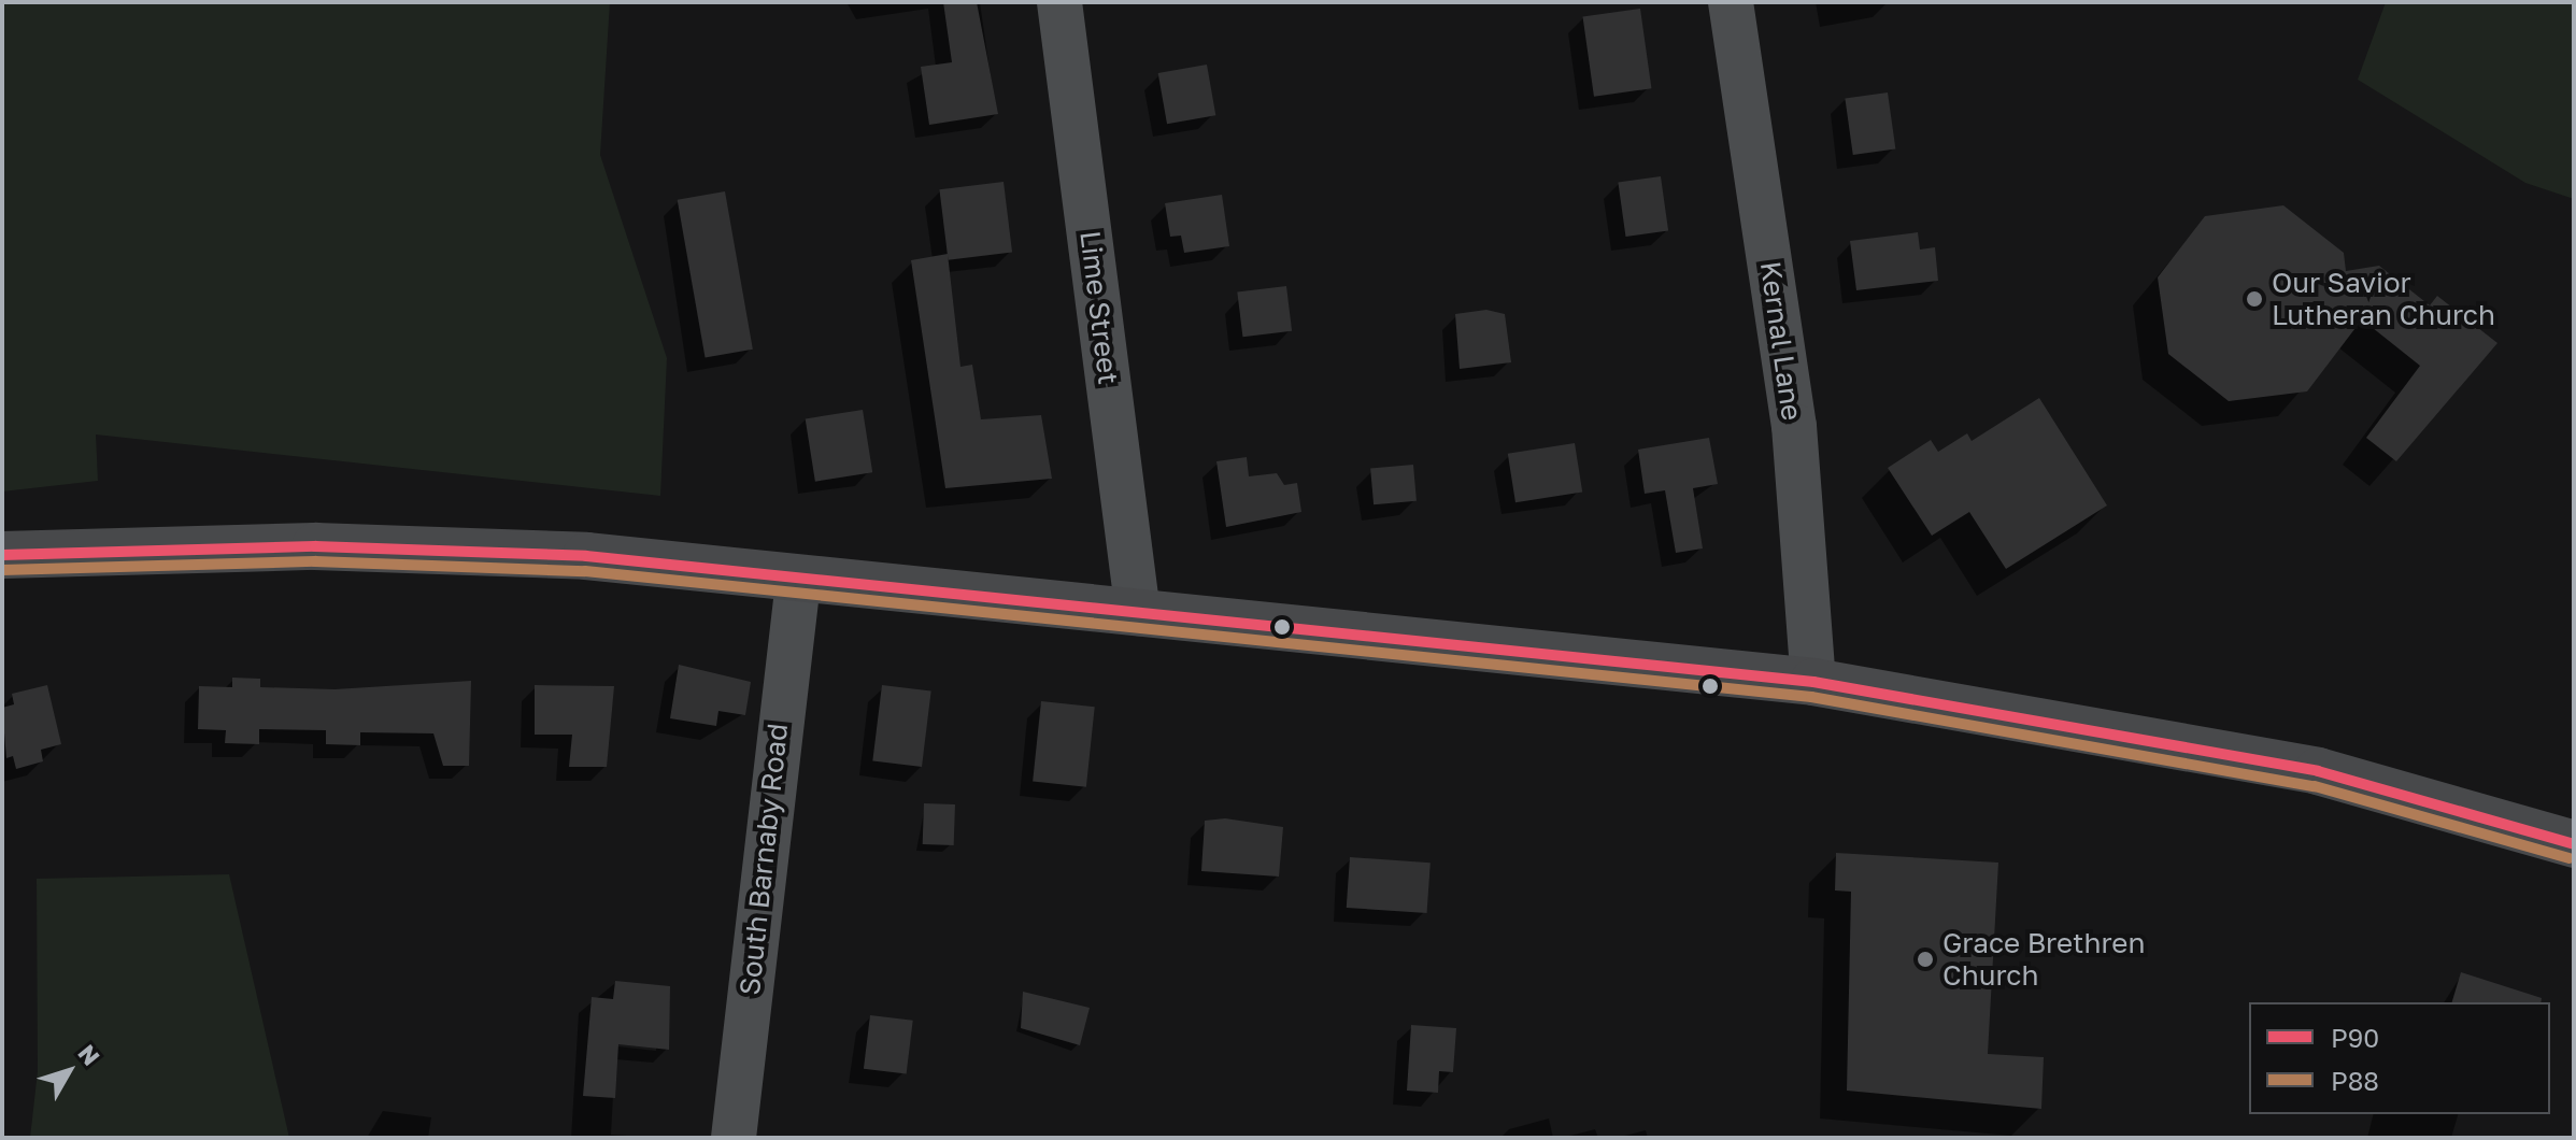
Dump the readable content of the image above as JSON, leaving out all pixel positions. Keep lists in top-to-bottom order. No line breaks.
{"streets":{"street":["Lime Street","Kernal Lane","South Barnaby Road"]},"places":["Our Savior Lutheran Church","Grace Brethren Church"],"lines":["transit line P90","transit line P88"],"legend":["P90","P88"],"north":"top right"}
